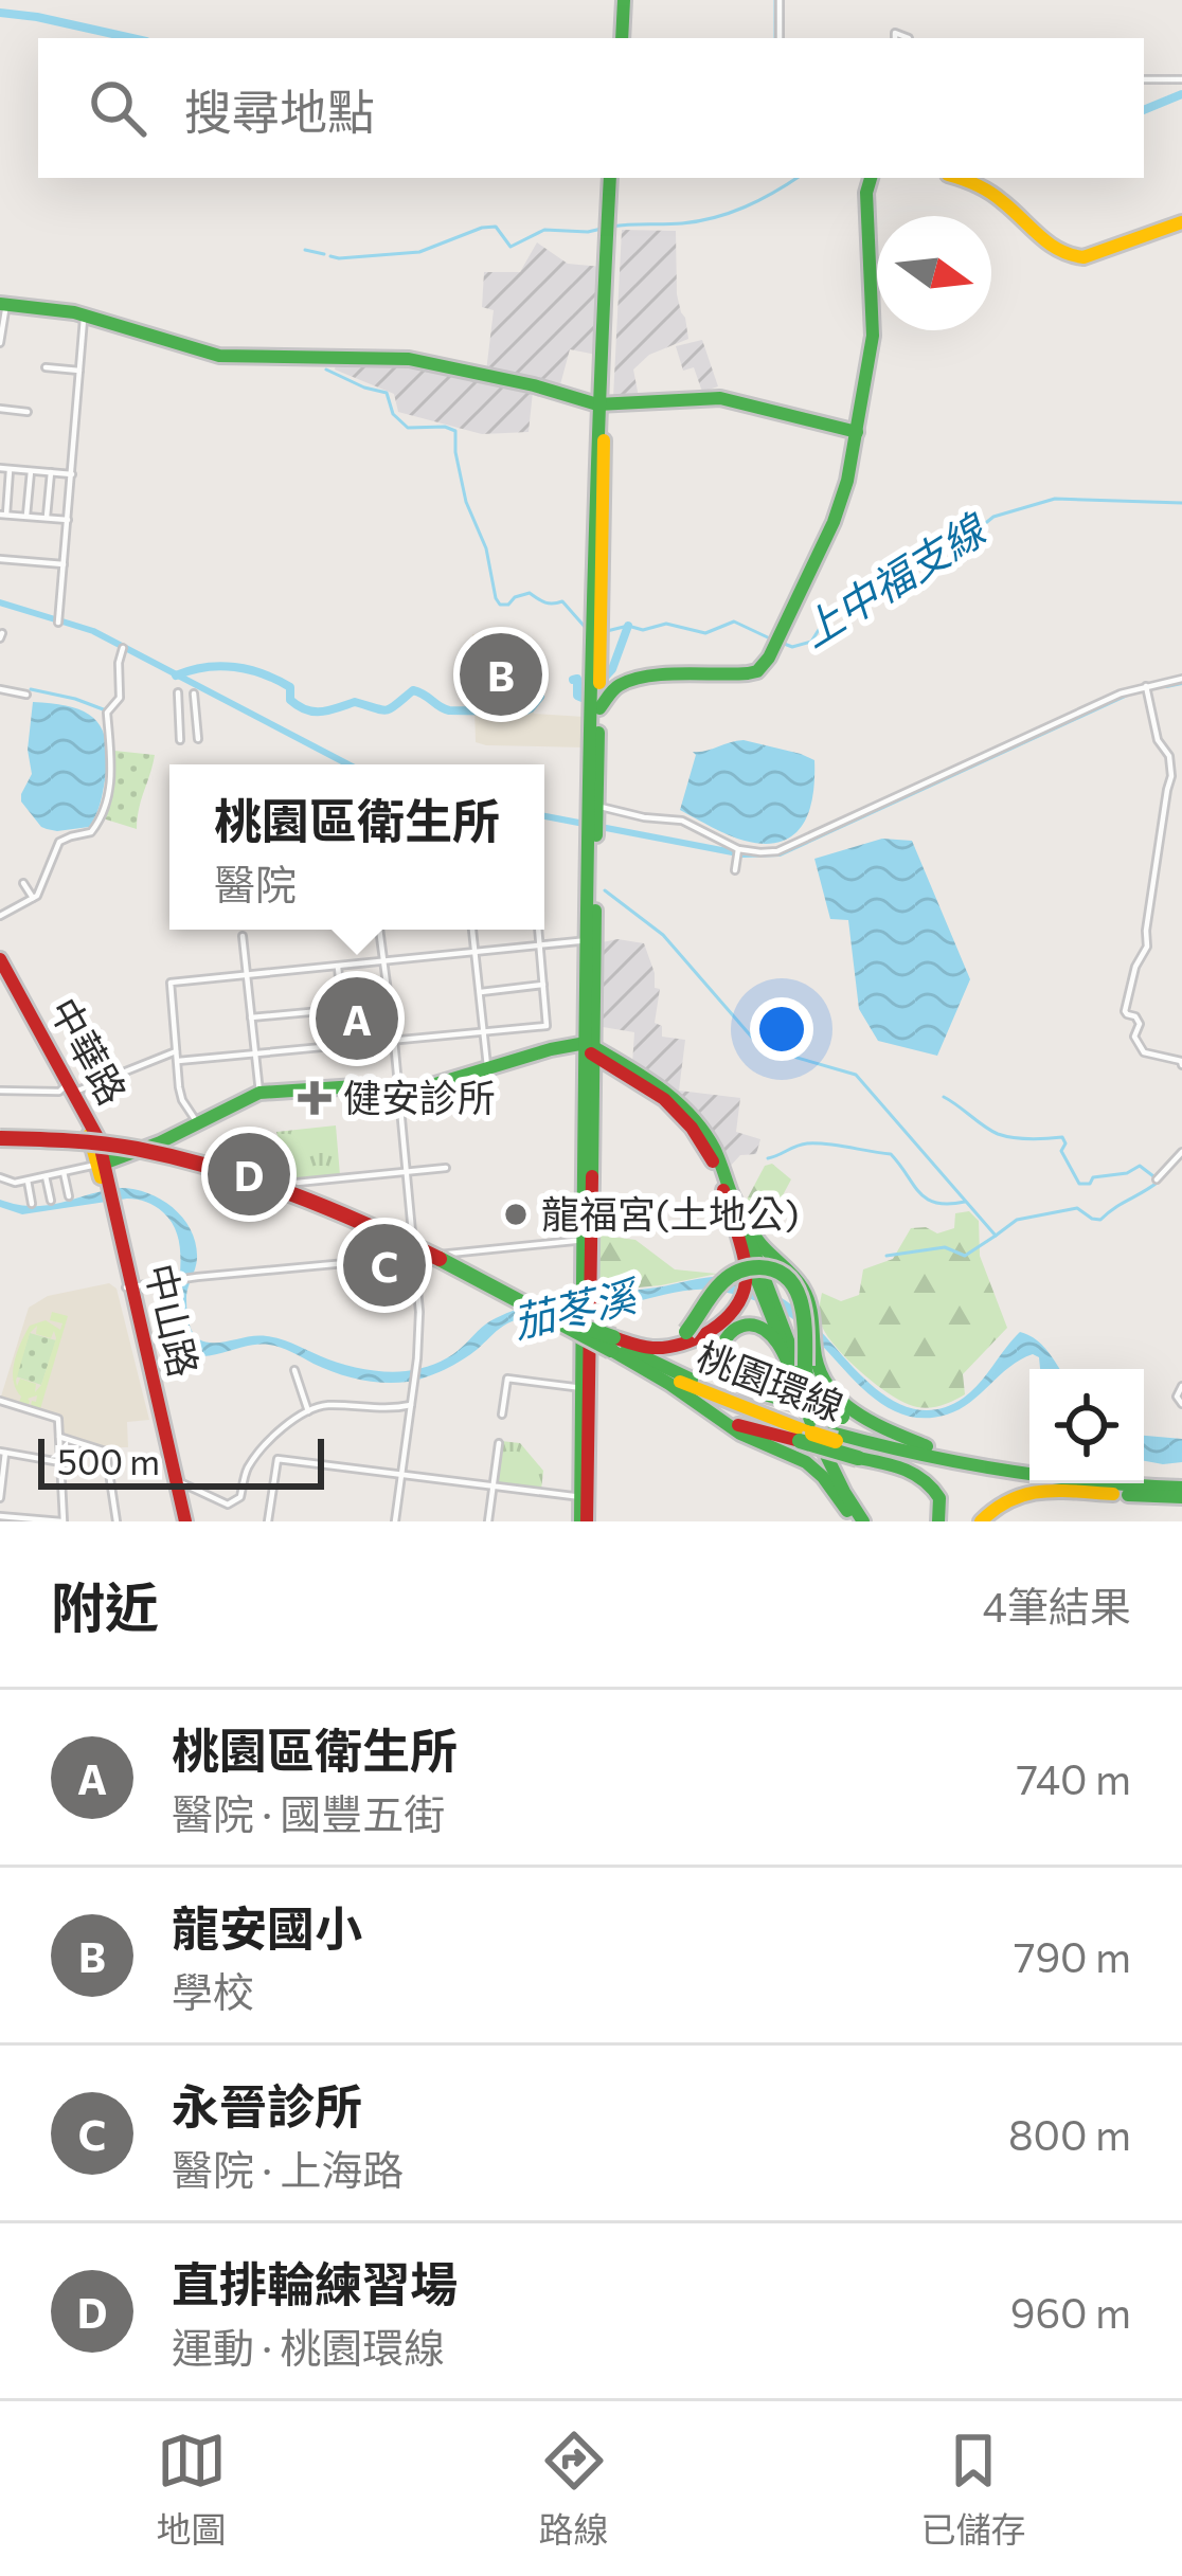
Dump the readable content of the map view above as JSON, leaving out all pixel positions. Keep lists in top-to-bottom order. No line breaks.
{"streets":{"main road":["中華路","中山路","桃園環線"]},"crossings":[["中華路","中山路"]],"water":["上中福支線","茄苳溪"],"places":{"health":["健安診所"],"other":["龍福宮(土地公)"]},"scale_bar":"500 m","north":"right","page":{"search":"搜尋地點","pins":["B","A","D","C"],"popup":["桃園區衛生所","醫院"],"scale":"500 m","heading":["附近","4筆結果"],"list":[{"mark":"A","name":"桃園區衛生所","note":"醫院 · 國豐五街","value":"740 m"},{"mark":"B","name":"龍安國小","note":"學校","value":"790 m"},{"mark":"C","name":"永晉診所","note":"醫院 · 上海路","value":"800 m"},{"mark":"D","name":"直排輪練習場","note":"運動 · 桃園環線","value":"960 m"}],"nav":["地圖","路線","已儲存"]}}
